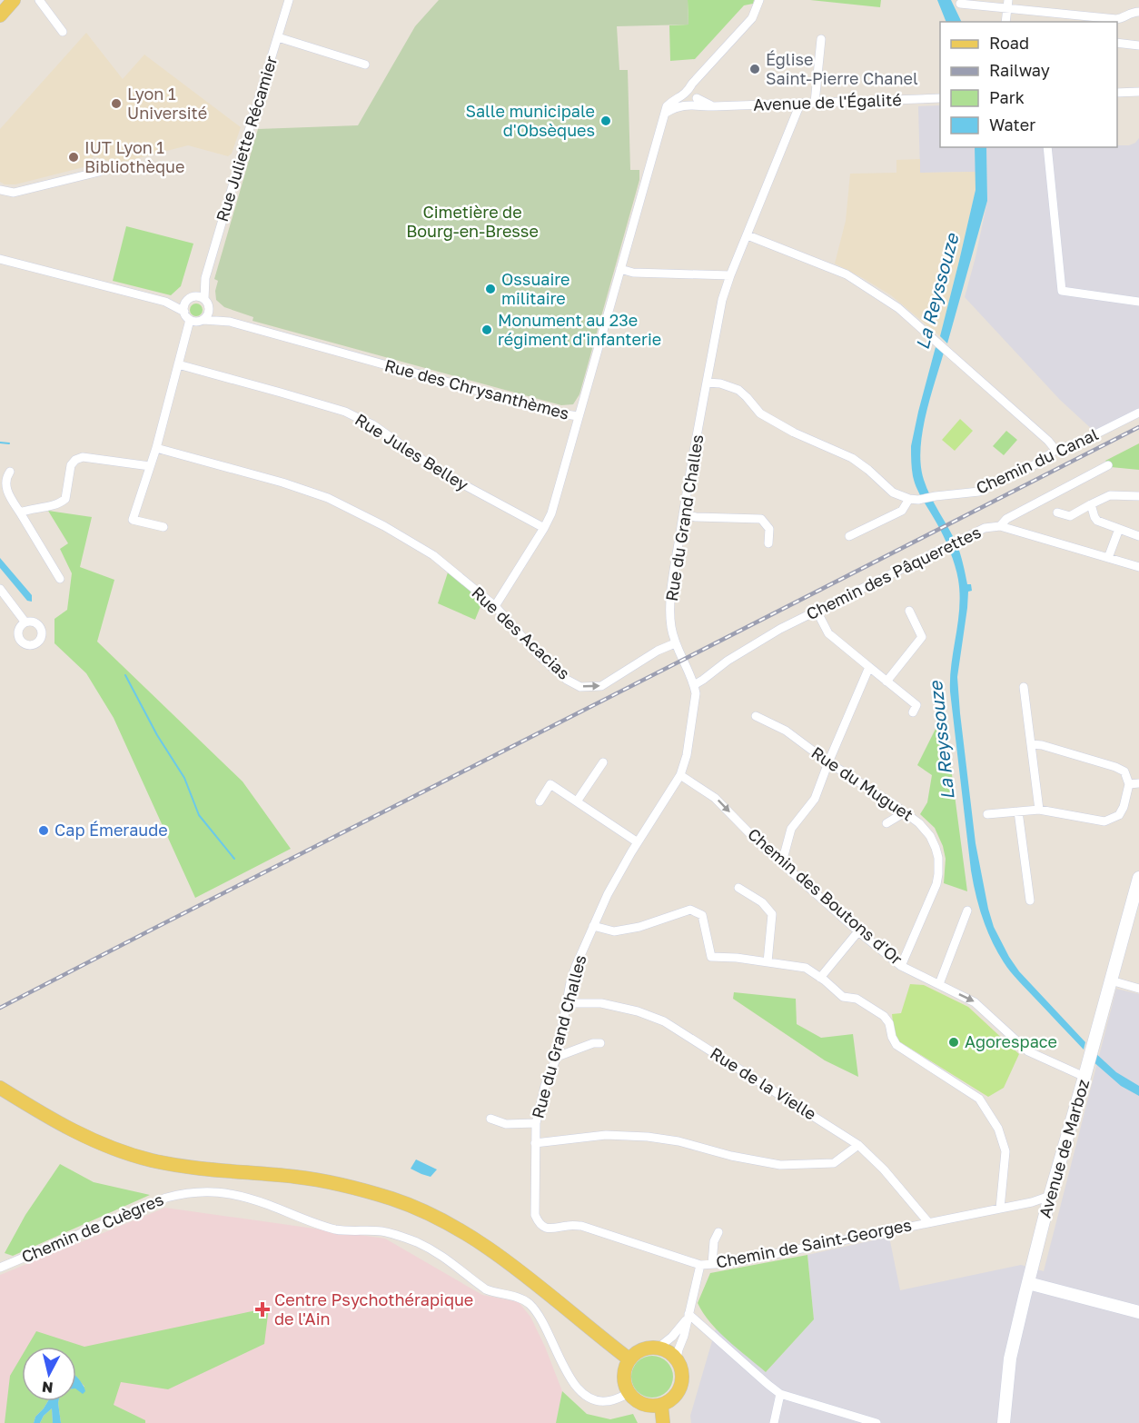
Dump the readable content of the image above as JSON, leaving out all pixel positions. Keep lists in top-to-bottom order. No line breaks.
{"streets":{"main road":["Avenue de Marboz"],"street":["Avenue de l'Égalité","Rue Juliette Récamier","Rue des Chrysanthèmes","Rue Jules Belley","Chemin du Canal","Rue du Grand Challes","Chemin des Pâquerettes","Rue des Acacias","Rue du Muguet","Chemin des Boutons d'Or","Rue de la Vielle","Chemin de Cuègres","Chemin de Saint-Georges"]},"crossings":[["Avenue de l'Égalité","Rue des Chrysanthèmes"],["Avenue de l'Égalité","Rue du Grand Challes"],["Rue Juliette Récamier","Rue des Chrysanthèmes"],["Rue du Grand Challes","Chemin des Pâquerettes"],["Rue du Grand Challes","Rue des Acacias"],["Rue du Grand Challes","Chemin des Boutons d'Or"],["Rue du Grand Challes","Rue de la Vielle"],["Rue du Grand Challes","Chemin de Saint-Georges"],["Rue du Muguet","Chemin des Boutons d'Or"],["Chemin des Boutons d'Or","Avenue de Marboz"],["Rue de la Vielle","Chemin de Saint-Georges"],["Avenue de Marboz","Chemin de Saint-Georges"]],"one_way":["Chemin des Boutons d'Or"],"water":["La Reyssouze"],"parks":["Cimetière de Bourg-en-Bresse"],"places":{"other":["Église Saint-Pierre Chanel","Lyon 1 Université","Salle municipale d'Obsèques","IUT Lyon 1 Bibliothèque","Ossuaire militaire","Monument au 23e régiment d'infanterie","Cap Émeraude","Agorespace"],"health":["Centre Psychothérapique de l'Ain"]},"legend":["Road","Railway","Park","Water"],"north":"bottom"}
